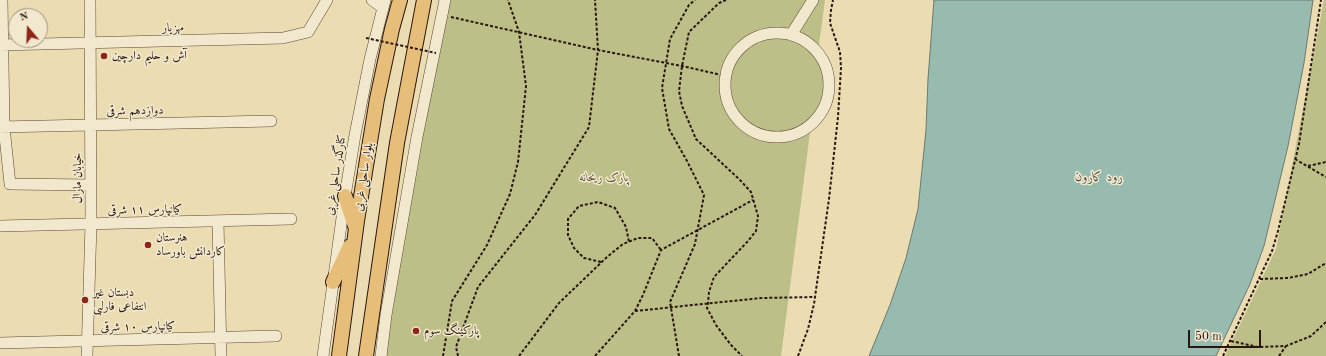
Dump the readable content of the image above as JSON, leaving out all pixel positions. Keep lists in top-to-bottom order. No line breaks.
{"streets":{"main road":["بلوار ساحلی غربی"],"street":["مهزیار","دوازدهم شرقی","کنارگذر ساحلی غربی","خیابان مارال","کیانپارس ۱۱ شرقی","کیانپارس ۱۰ شرقی"]},"crossings":[["مهزیار","خیابان مارال"],["دوازدهم شرقی","خیابان مارال"],["خیابان مارال","کیانپارس ۱۱ شرقی"],["خیابان مارال","کیانپارس ۱۰ شرقی"]],"water":["رود کارون"],"parks":["پارک ریحانه"],"places":["آش و حلیم دارچین","هنرستان کاردانش باورساد","دبستان غیر انتفاعی فارلبی","پارکینگ سوم"],"scale_bar":"50 m","north":"top"}
